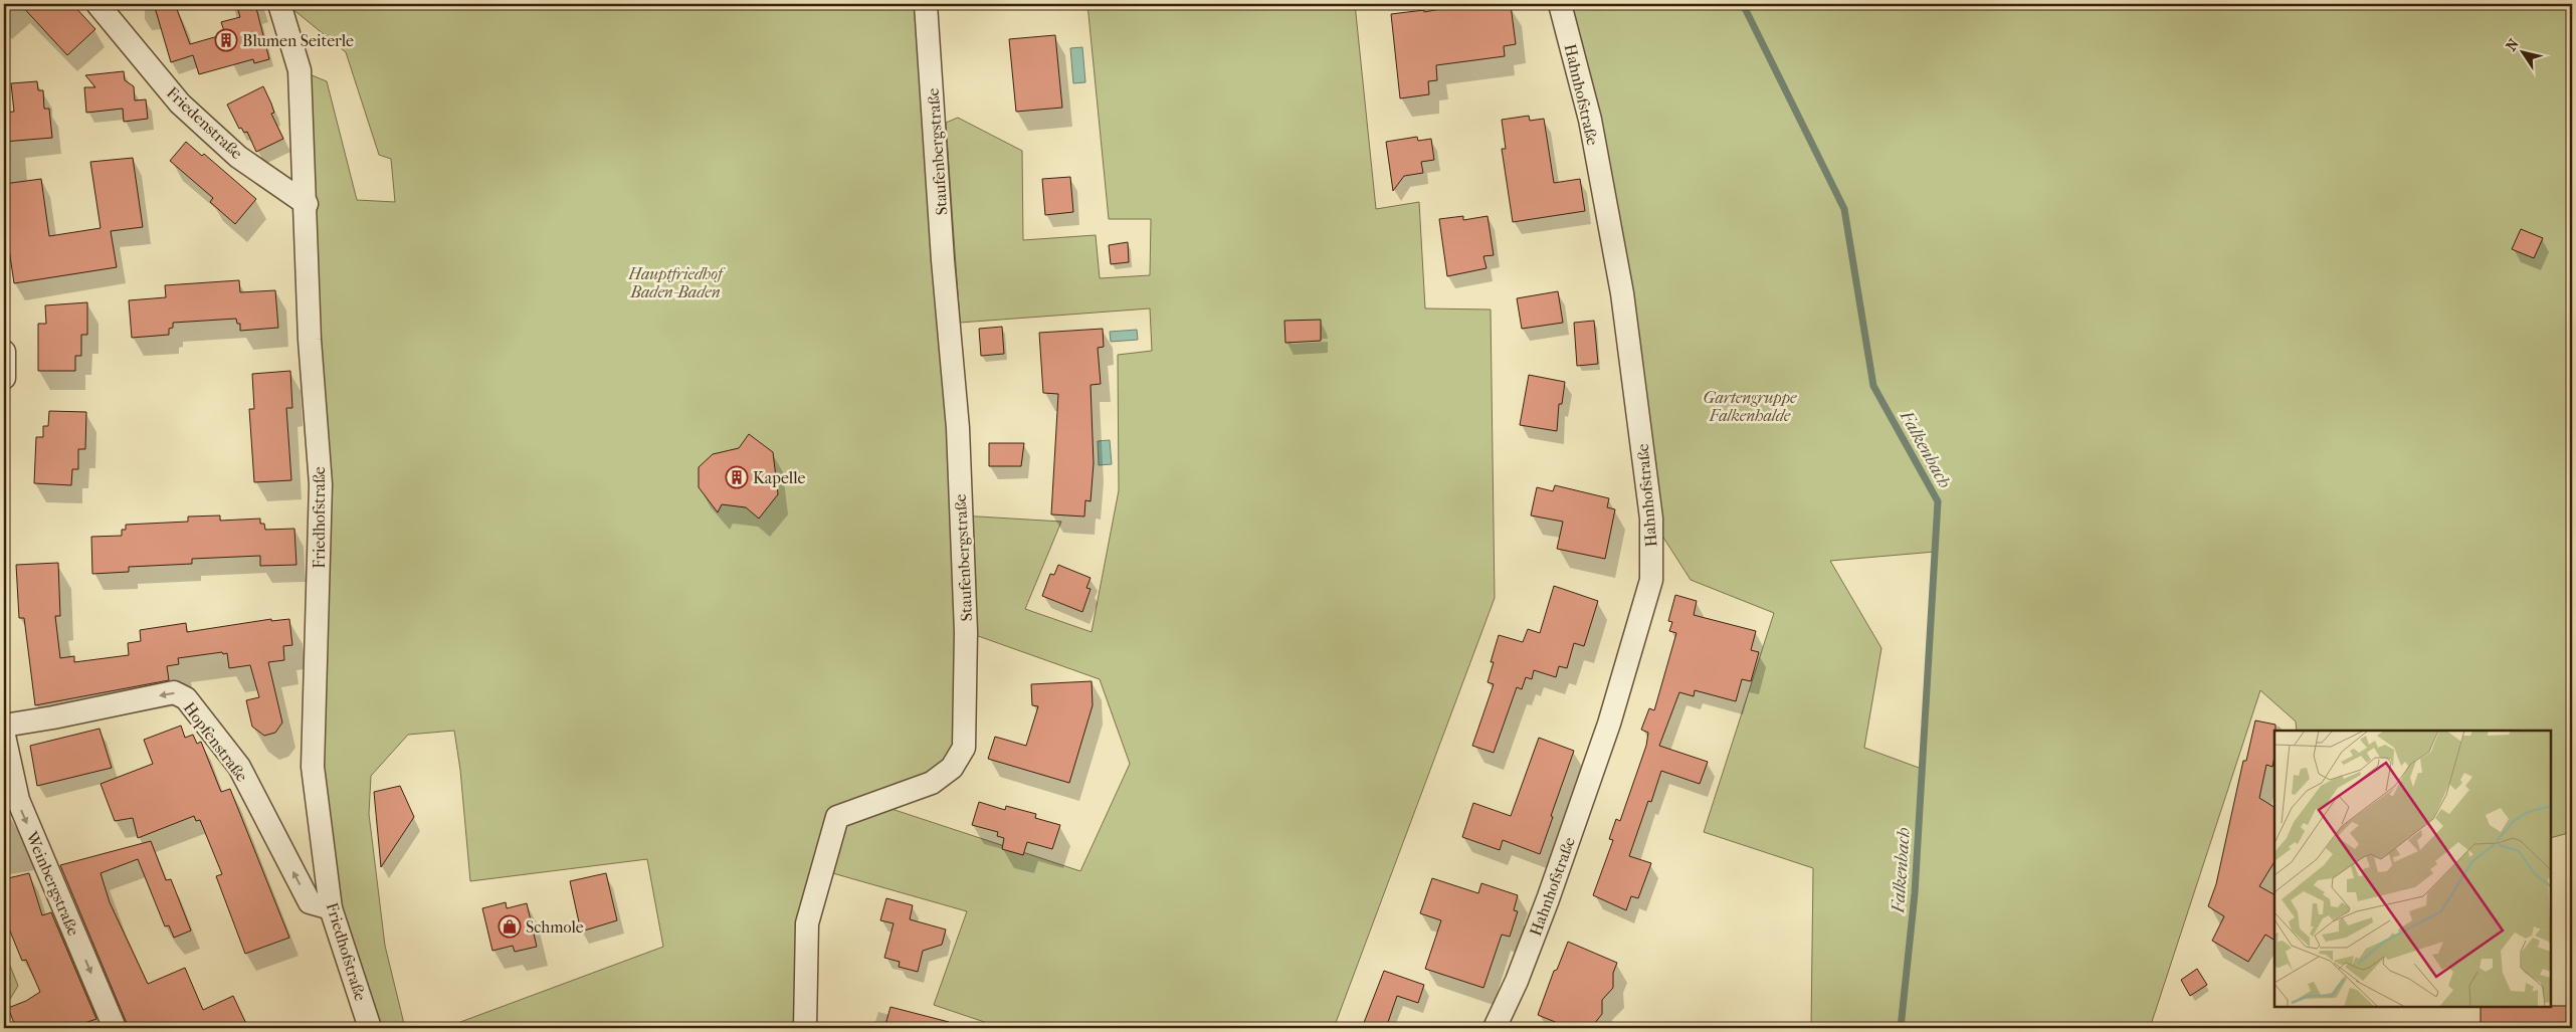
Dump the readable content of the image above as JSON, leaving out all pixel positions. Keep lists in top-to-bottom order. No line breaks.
{"streets":{"street":["Hahnhofstraße","Friedenstraße","Staufenbergstraße","Friedhofstraße","Hopfenstraße","Weinbergstraße"]},"crossings":[["Friedenstraße","Friedhofstraße"],["Friedhofstraße","Hopfenstraße"]],"one_way":["Hopfenstraße","Weinbergstraße"],"water":["Falkenbach"],"parks":["Hauptfriedhof Baden-Baden","Gartengruppe Falkenhalde"],"places":{"building":["Blumen Seiterle","Kapelle"],"shop":["Schmole"]},"north":"top left"}
